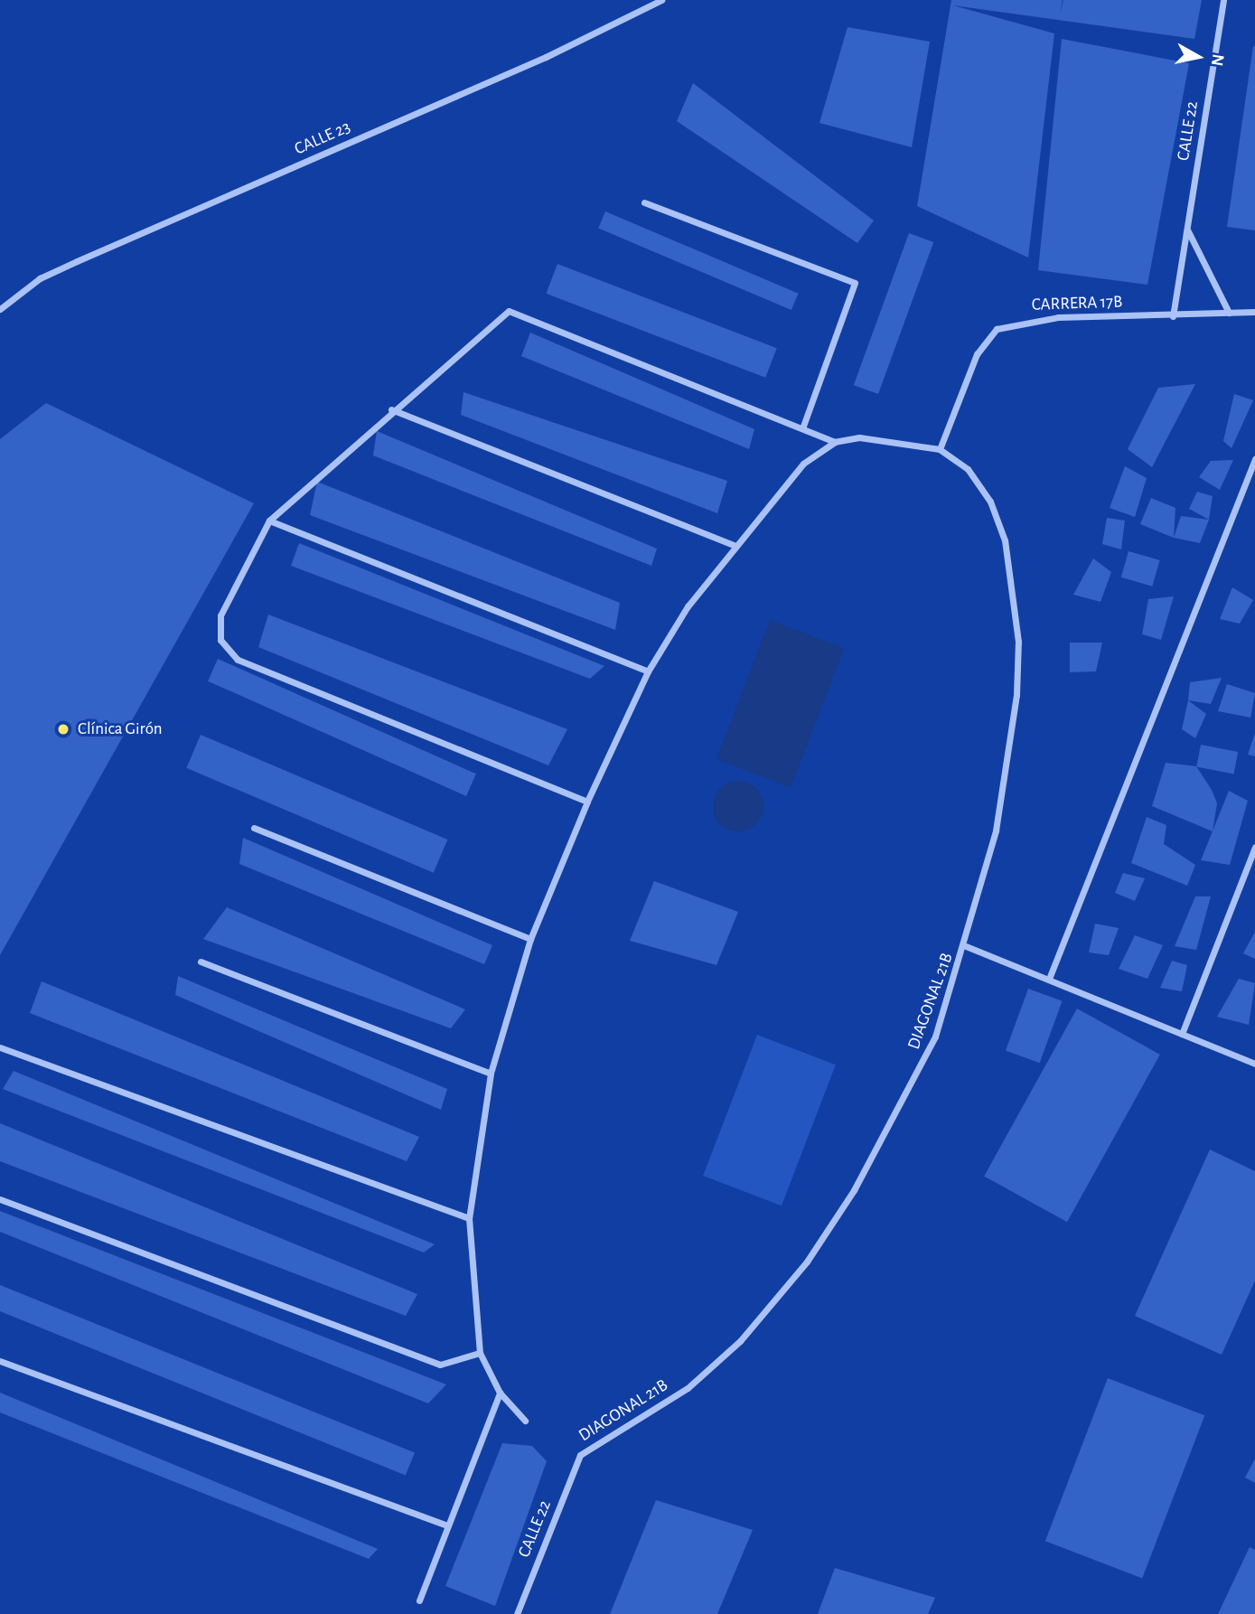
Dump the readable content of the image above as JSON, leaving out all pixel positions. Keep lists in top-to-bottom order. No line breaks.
{"streets":{"street":["CALLE 22","CALLE 23","CARRERA 17B","DIAGONAL 21B"]},"crossings":[["CALLE 22","CARRERA 17B"],["CALLE 22","DIAGONAL 21B"],["CARRERA 17B","DIAGONAL 21B"]],"places":["Clínica Girón"],"north":"right"}
